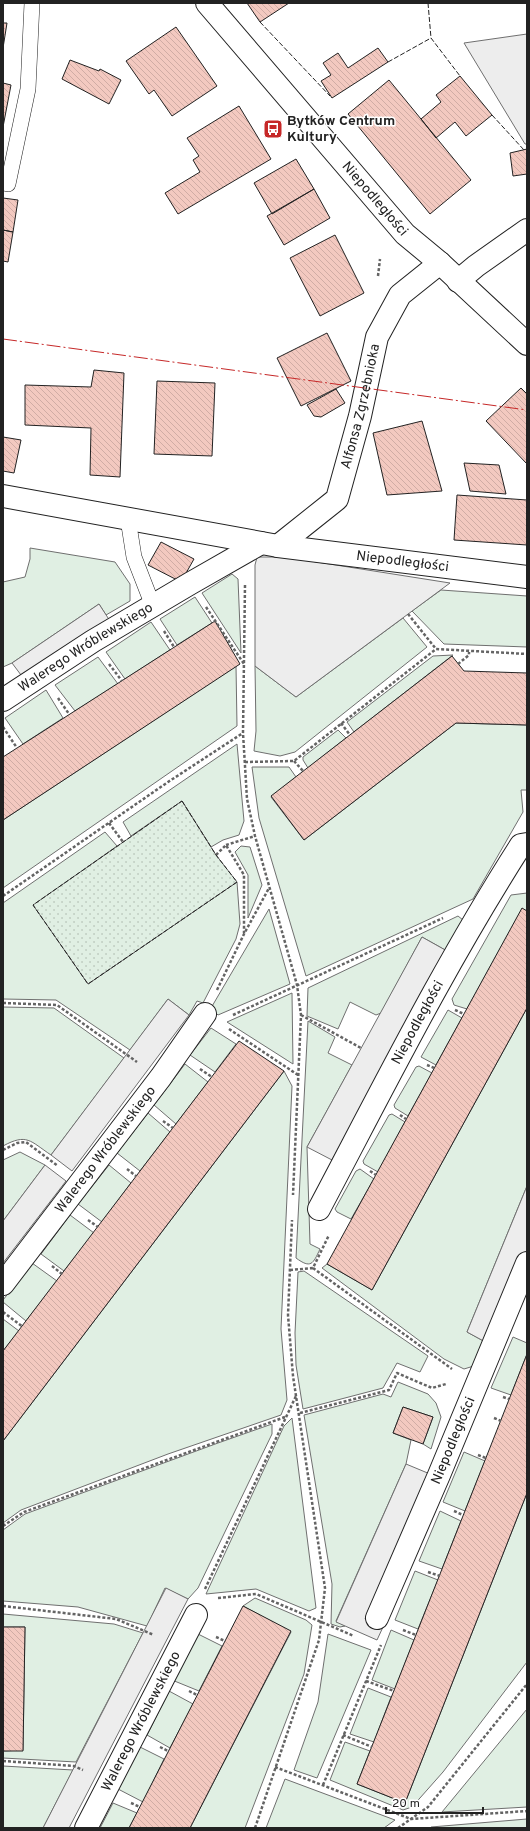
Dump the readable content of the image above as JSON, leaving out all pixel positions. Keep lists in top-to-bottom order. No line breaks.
{"streets":{"street":["Niepodległości","Alfonsa Zgrzebnioka","Walerego Wróblewskiego"]},"crossings":[["Niepodległości","Alfonsa Zgrzebnioka"],["Alfonsa Zgrzebnioka","Walerego Wróblewskiego"]],"places":{"bus stop":["Bytków Centrum Kultury"]},"scale_bar":"20 m"}
